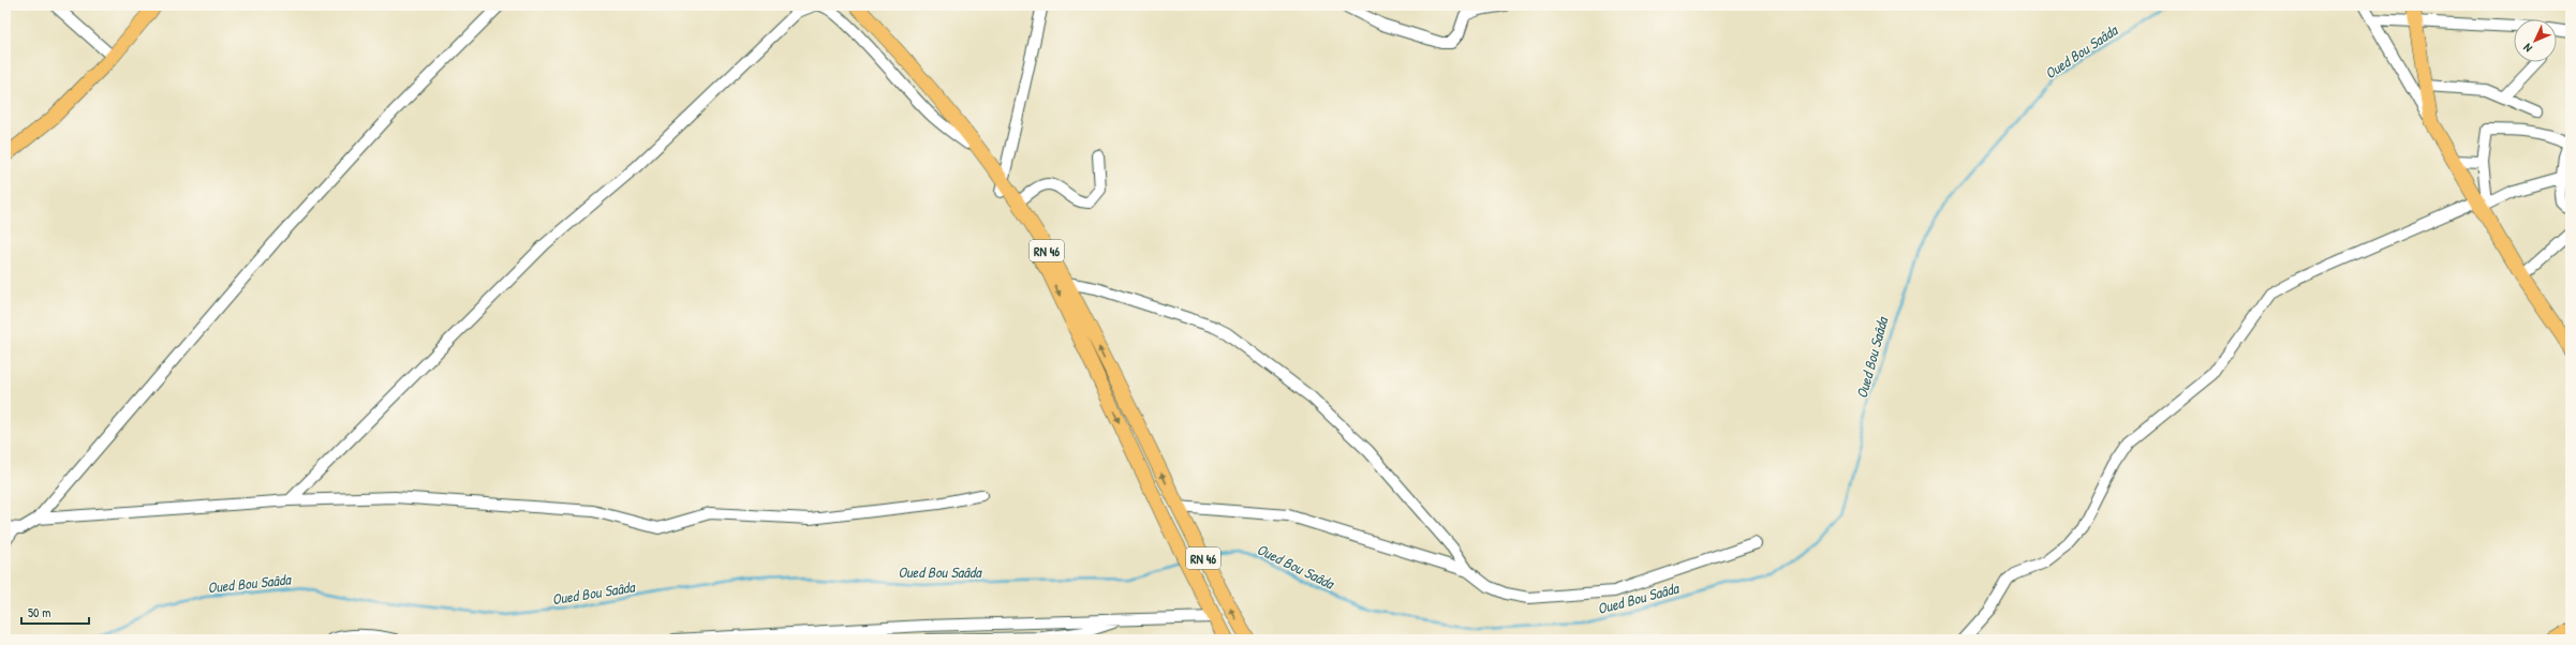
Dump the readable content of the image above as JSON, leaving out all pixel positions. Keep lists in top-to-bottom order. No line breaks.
{"streets":{"main road":["RN 46"]},"water":["Oued Bou Saâda"],"scale_bar":"50 m","north":"bottom left"}
